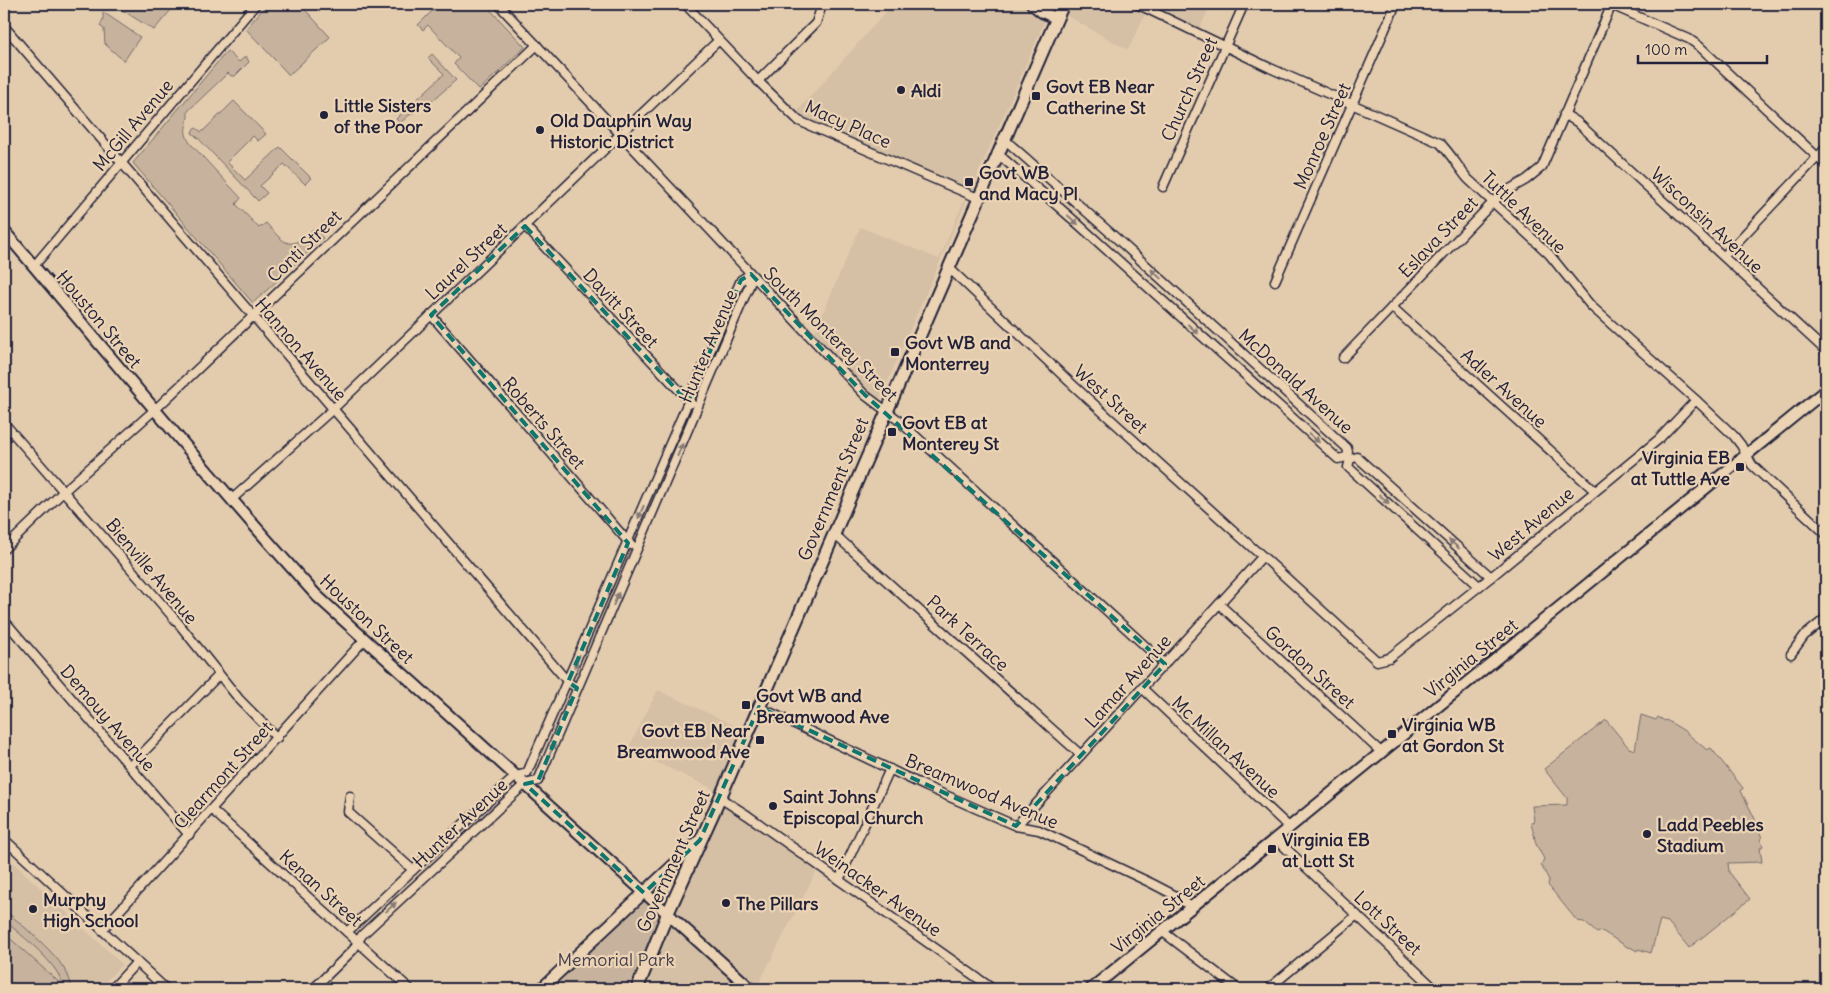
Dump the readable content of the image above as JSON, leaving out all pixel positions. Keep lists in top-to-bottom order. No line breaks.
{"streets":{"main road":["Government Street"],"street":["Church Street","Macy Place","McGill Avenue","Monroe Street","Tuttle Avenue","Wisconsin Avenue","Eslava Street","Conti Street","Laurel Street","Davitt Street","Houston Street","South Monterey Street","Hunter Avenue","Hannon Avenue","McDonald Avenue","Adler Avenue","West Street","Roberts Street","West Avenue","Bienville Avenue","Park Terrace","Virginia Street","Gordon Street","Lamar Avenue","Demouy Avenue","Mc Millan Avenue","Clearmont Street","Breamwood Avenue","Kenan Street","Weinacker Avenue","Lott Street"]},"crossings":[["Church Street","Tuttle Avenue"],["Macy Place","Laurel Street"],["Macy Place","Government Street"],["McGill Avenue","Houston Street"],["McGill Avenue","Hannon Avenue"],["Monroe Street","Tuttle Avenue"],["Tuttle Avenue","Eslava Street"],["Tuttle Avenue","West Avenue"],["Tuttle Avenue","Virginia Street"],["Wisconsin Avenue","Eslava Street"],["Eslava Street","Adler Avenue"],["Conti Street","Houston Street"],["Conti Street","South Monterey Street"],["Conti Street","Hannon Avenue"],["Conti Street","Bienville Avenue"],["Laurel Street","Davitt Street"],["Laurel Street","Houston Street"],["Laurel Street","South Monterey Street"],["Laurel Street","Hannon Avenue"],["Laurel Street","Roberts Street"],["Davitt Street","Hunter Avenue"],["Houston Street","Hunter Avenue"],["Houston Street","Government Street"],["Houston Street","Clearmont Street"],["South Monterey Street","Hunter Avenue"],["South Monterey Street","Government Street"],["South Monterey Street","Lamar Avenue"],["Hunter Avenue","Hannon Avenue"],["Hunter Avenue","Roberts Street"],["Hunter Avenue","Kenan Street"],["McDonald Avenue","Government Street"],["McDonald Avenue","West Avenue"],["Adler Avenue","West Avenue"],["West Street","Government Street"],["West Street","West Avenue"],["West Street","Lamar Avenue"],["Government Street","Park Terrace"],["Government Street","Breamwood Avenue"],["Government Street","Weinacker Avenue"],["Bienville Avenue","Clearmont Street"],["Park Terrace","Lamar Avenue"],["Virginia Street","Gordon Street"],["Virginia Street","Mc Millan Avenue"],["Virginia Street","Breamwood Avenue"],["Virginia Street","Lott Street"],["Gordon Street","Lamar Avenue"],["Lamar Avenue","Mc Millan Avenue"],["Lamar Avenue","Breamwood Avenue"],["Demouy Avenue","Clearmont Street"],["Clearmont Street","Kenan Street"]],"parks":["Memorial Park"],"places":{"other":["Aldi","Little Sisters of the Poor","Old Dauphin Way Historic District","Saint Johns Episcopal Church","Ladd Peebles Stadium","The Pillars","Murphy High School"],"transit":["Govt EB Near Catherine St","Govt WB and Macy Pl","Govt WB and Monterrey","Govt EB at Monterey St","Virginia EB at Tuttle Ave","Govt WB and Breamwood Ave","Virginia WB at Gordon St","Govt EB Near Breamwood Ave","Virginia EB at Lott St"]},"scale_bar":"100 m"}
